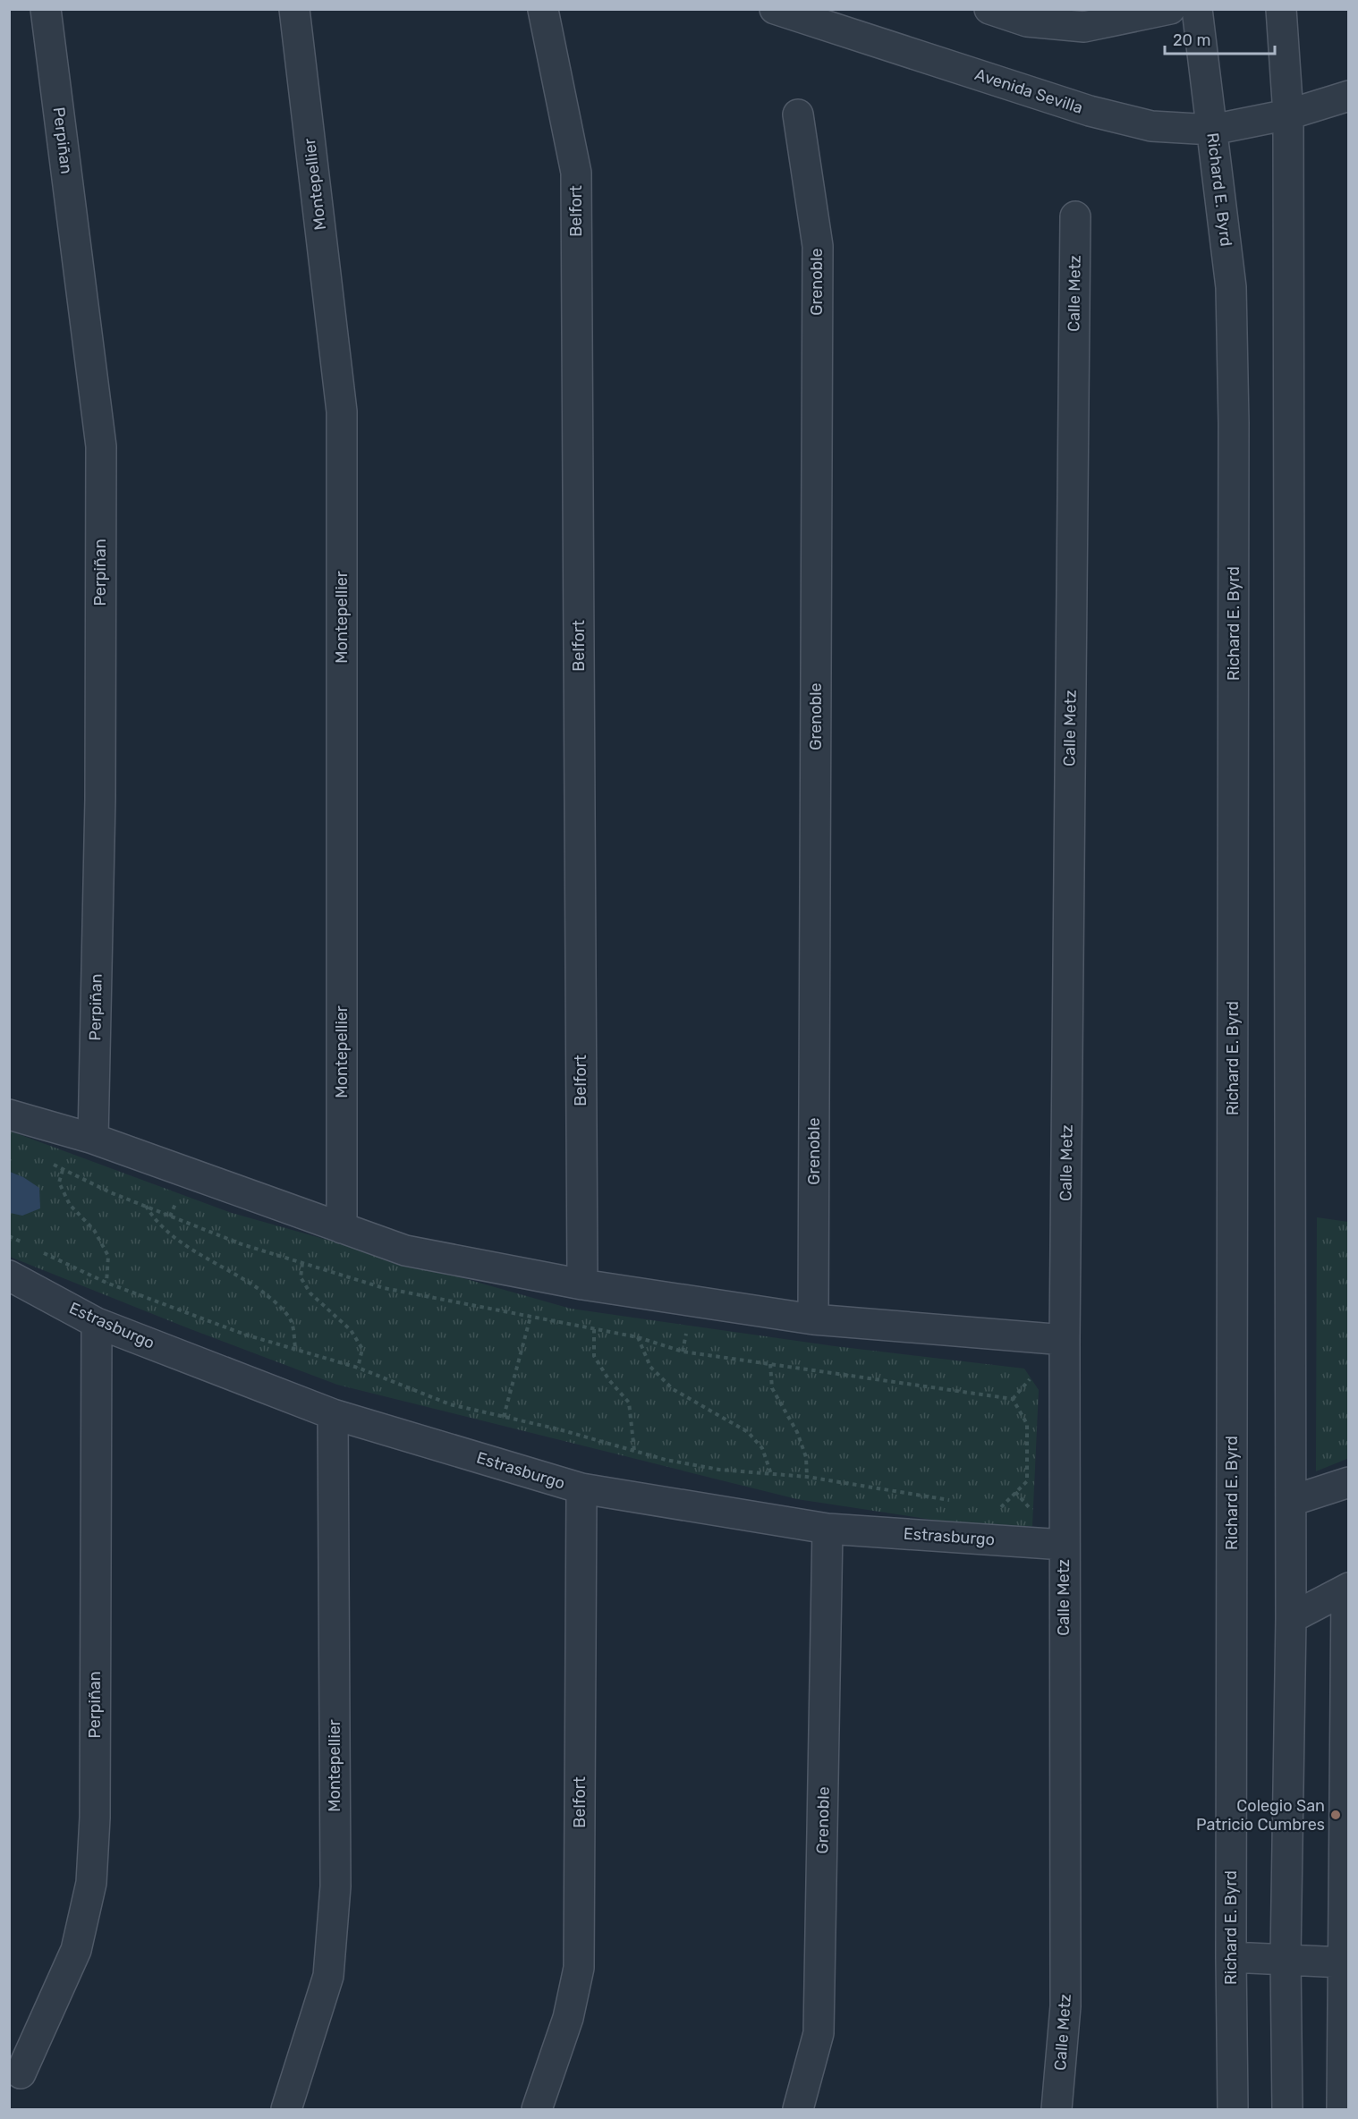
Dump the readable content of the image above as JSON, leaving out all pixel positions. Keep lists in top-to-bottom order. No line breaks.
{"streets":{"street":["Avenida Sevilla","Perpiñan","Montepellier","Richard E. Byrd","Belfort","Grenoble","Calle Metz","Estrasburgo"]},"crossings":[["Avenida Sevilla","Richard E. Byrd"],["Perpiñan","Estrasburgo"],["Montepellier","Estrasburgo"],["Belfort","Estrasburgo"],["Grenoble","Estrasburgo"],["Calle Metz","Estrasburgo"]],"places":["Colegio San Patricio Cumbres"],"scale_bar":"20 m"}
